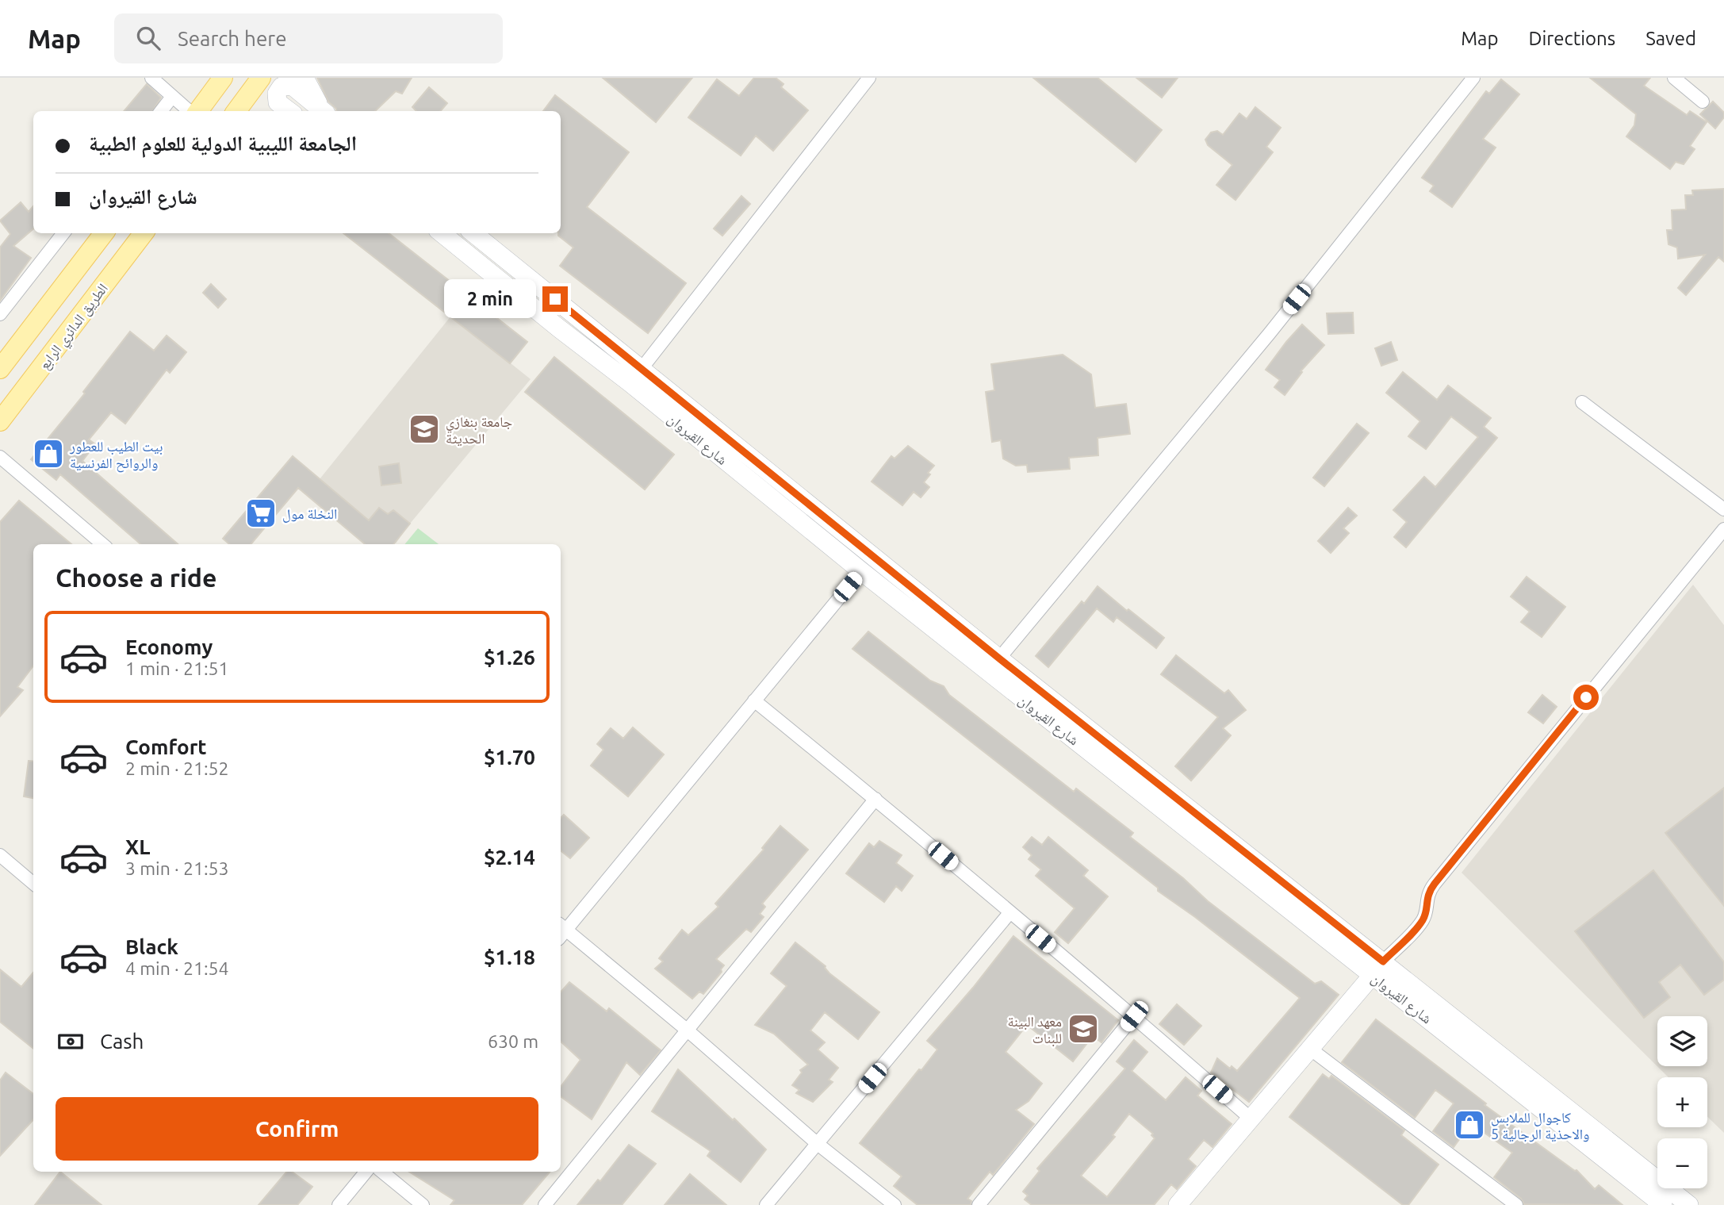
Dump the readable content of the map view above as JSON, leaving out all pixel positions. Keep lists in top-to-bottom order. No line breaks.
{"streets":{"main road":["الطريق الدائري الرابع","شارع القيروان"]},"places":{"school or university":["جامعة بنغازي الحديثة","معهد البينة للبنات"],"shop":["بيت الطيب للعطور والروائح الفرنسية","كاجوال للملابس والاحذية الرجالية 5"],"supermarket":["النخلة مول"]},"page":{"header":"Map","search":"Search here","nav":["Map","Directions","Saved"],"banner":["الجامعة الليبية الدولية للعلوم الطبية","شارع القيروان"],"bubble":"2 min","heading":"Choose a ride","list":[{"name":"Economy","note":"1 min · 21:51","value":"$1.26"},{"name":"Comfort","note":"2 min · 21:52","value":"$1.70"},{"name":"XL","note":"3 min · 21:53","value":"$2.14"},{"name":"Black","note":"4 min · 21:54","value":"$1.18"}],"pay":["Cash","630 m"],"map_buttons":["+","−"],"buttons":"Confirm"}}
